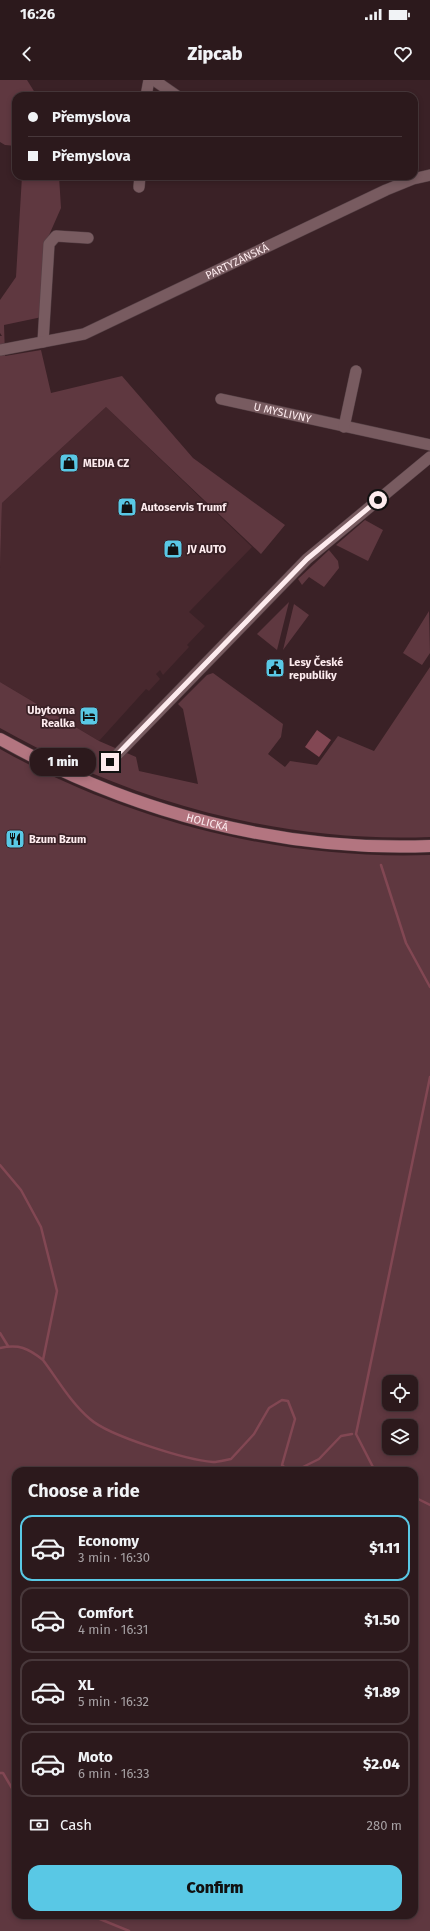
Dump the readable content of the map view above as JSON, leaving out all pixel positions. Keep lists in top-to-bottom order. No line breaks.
{"streets":{"main road":["HOLICKÁ"],"street":["PARTYZÁNSKÁ","U MYSLIVNY"]},"places":{"shop":["MEDIA CZ","Autoservis Trumf","JV AUTO"],"public building":["Lesy České republiky"],"hotel":["Ubytovna Realka"],"restaurant":["Bzum Bzum"]},"page":{"status":"16:26","header":"Zipcab","banner":["Přemyslova","Přemyslova"],"bubble":"1 min","heading":"Choose a ride","list":[{"name":"Economy","note":"3 min · 16:30","value":"$1.11"},{"name":"Comfort","note":"4 min · 16:31","value":"$1.50"},{"name":"XL","note":"5 min · 16:32","value":"$1.89"},{"name":"Moto","note":"6 min · 16:33","value":"$2.04"}],"pay":["Cash","280 m"],"buttons":"Confirm"}}
